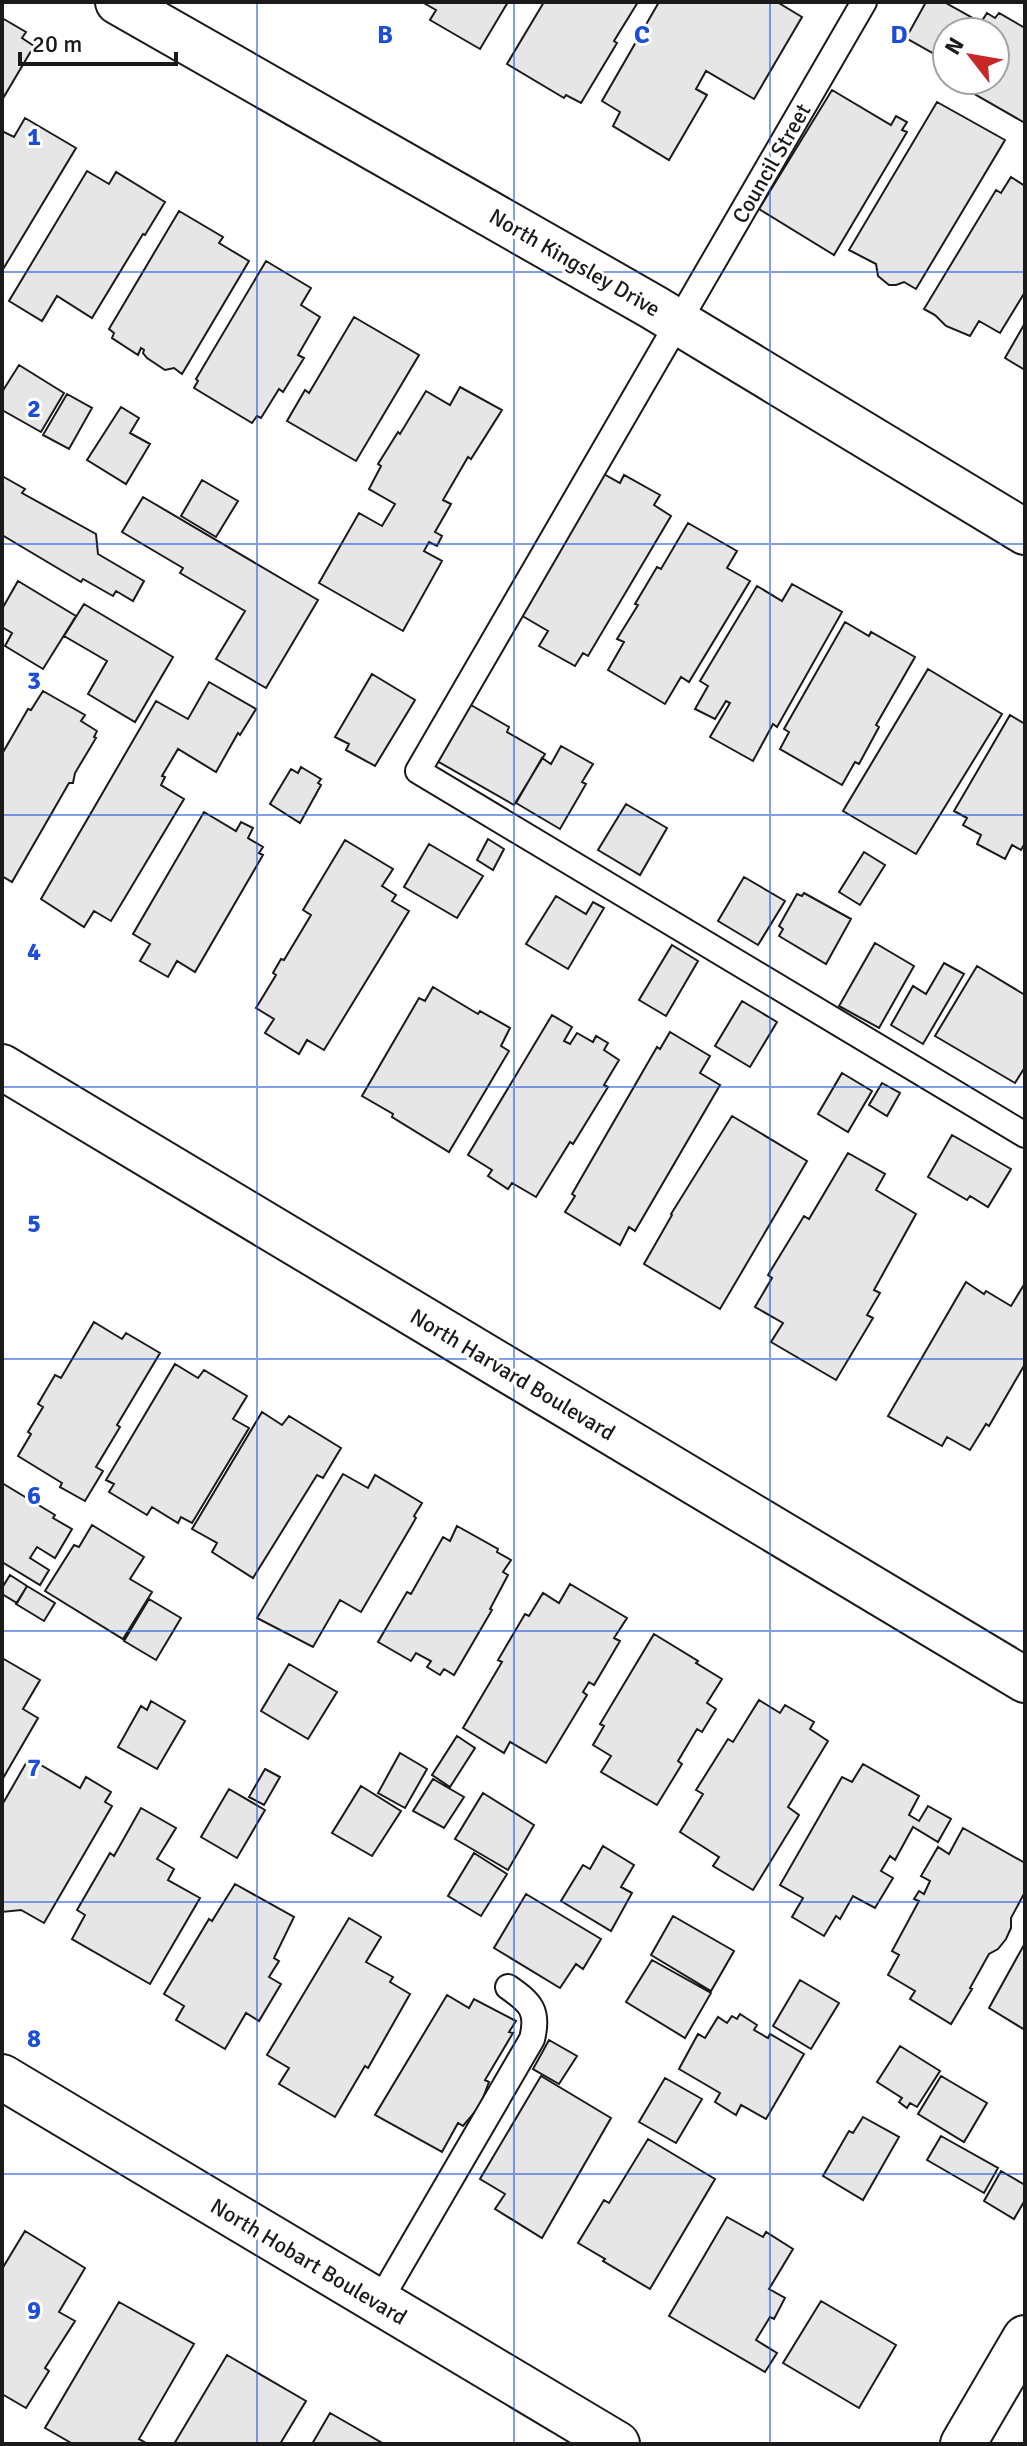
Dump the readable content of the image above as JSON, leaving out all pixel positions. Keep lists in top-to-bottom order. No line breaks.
{"streets":{"street":["North Kingsley Drive","North Harvard Boulevard","North Hobart Boulevard"],"lane":["Council Street"]},"crossings":[["Council Street","North Kingsley Drive"]],"scale_bar":"20 m","north":"top left","grid":{"columns":["B","C","D"],"rows":["1","2","3","4","5","6","7","8","9"]}}
